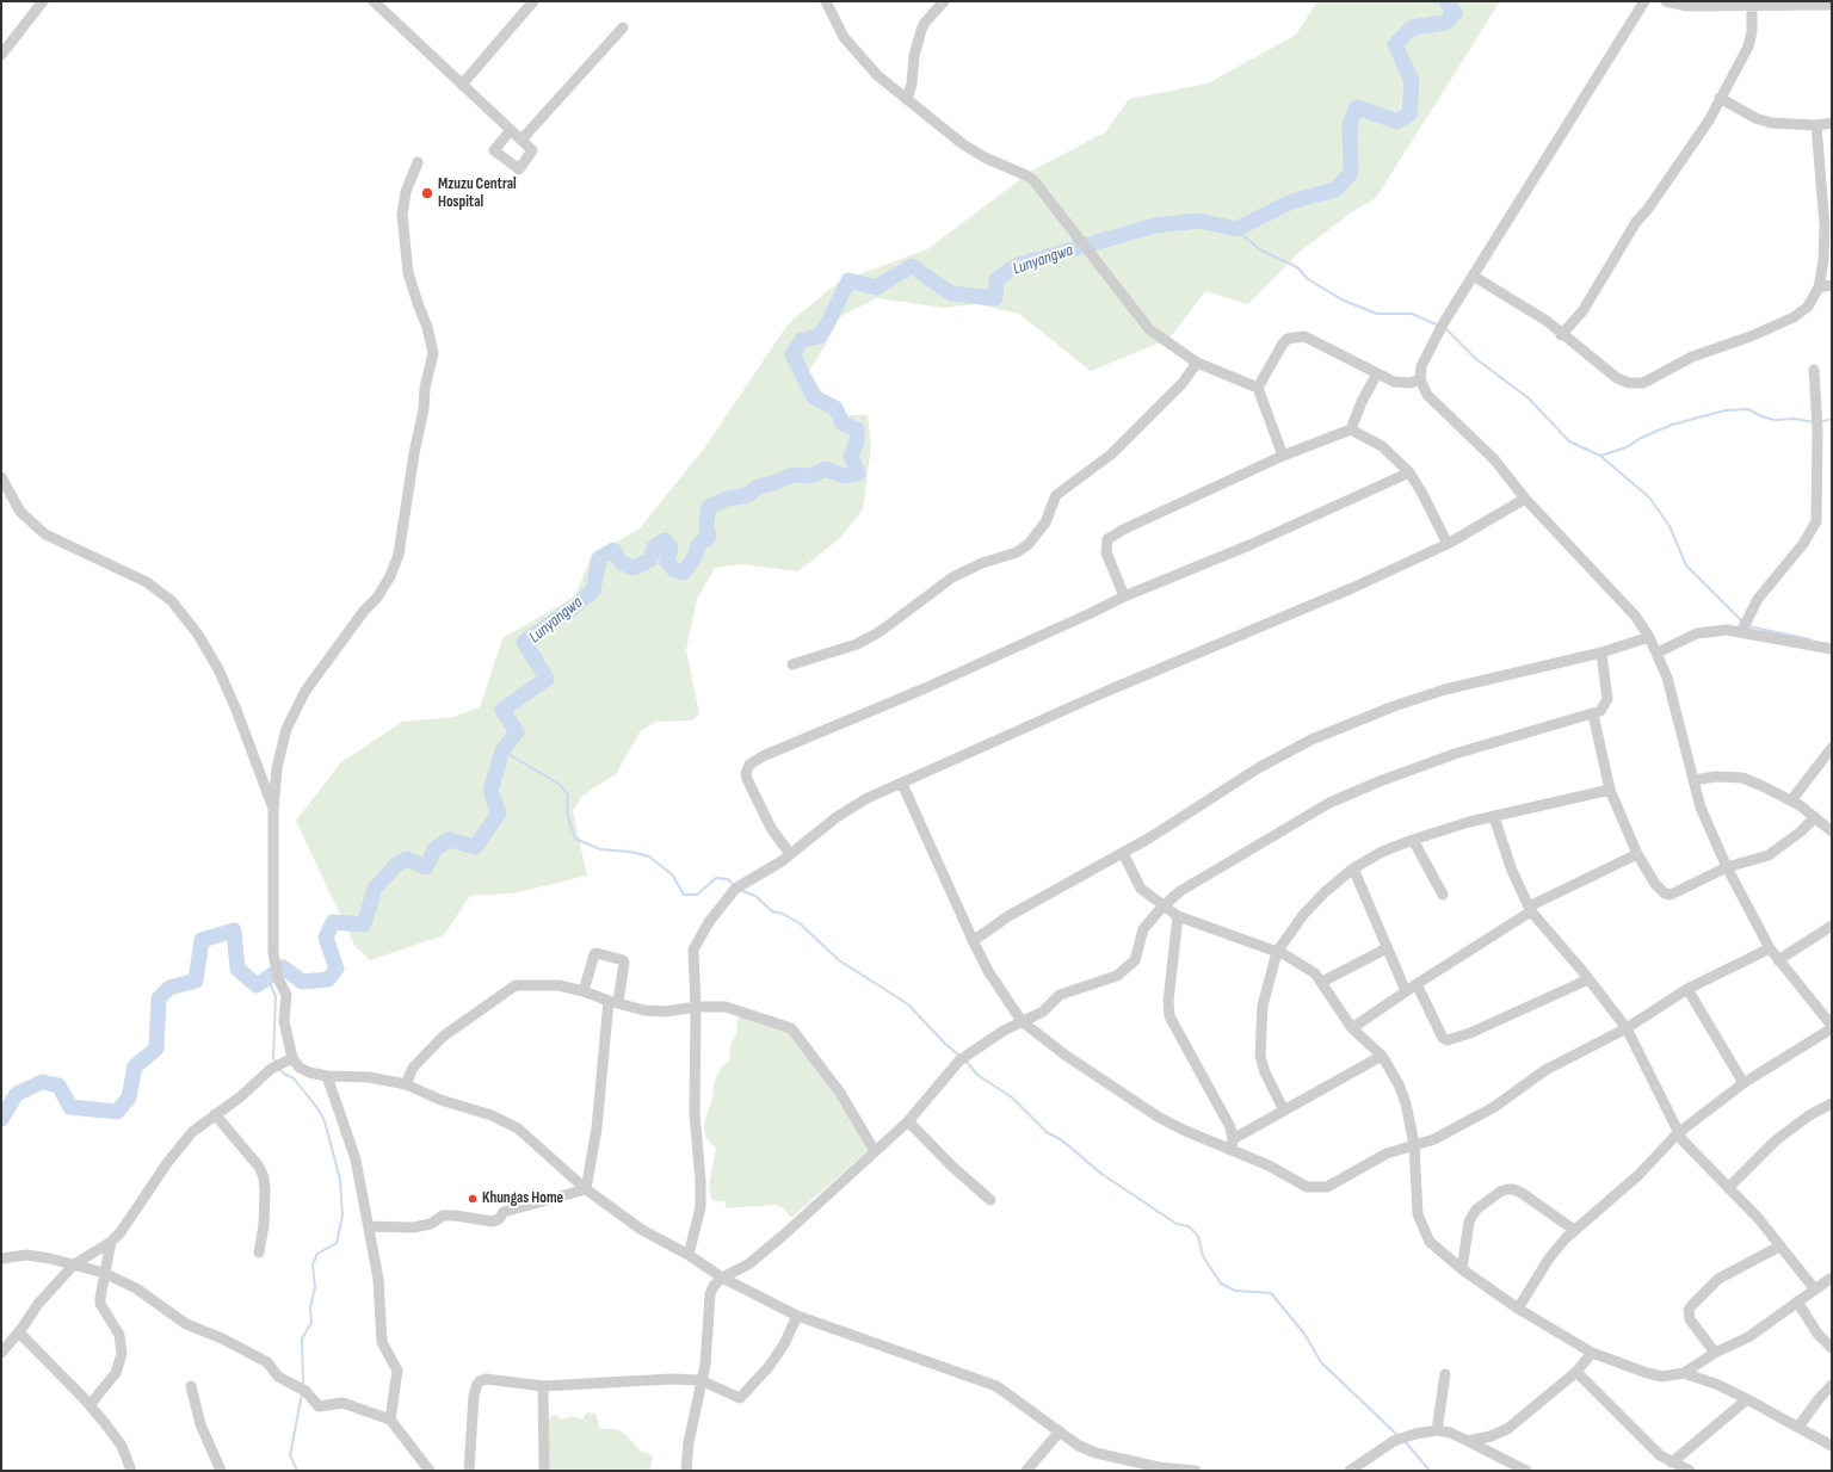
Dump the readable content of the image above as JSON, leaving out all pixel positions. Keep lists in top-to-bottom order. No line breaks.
{"water":["Lunyangwa"],"places":["Mzuzu Central Hospital","Khungas Home"]}
